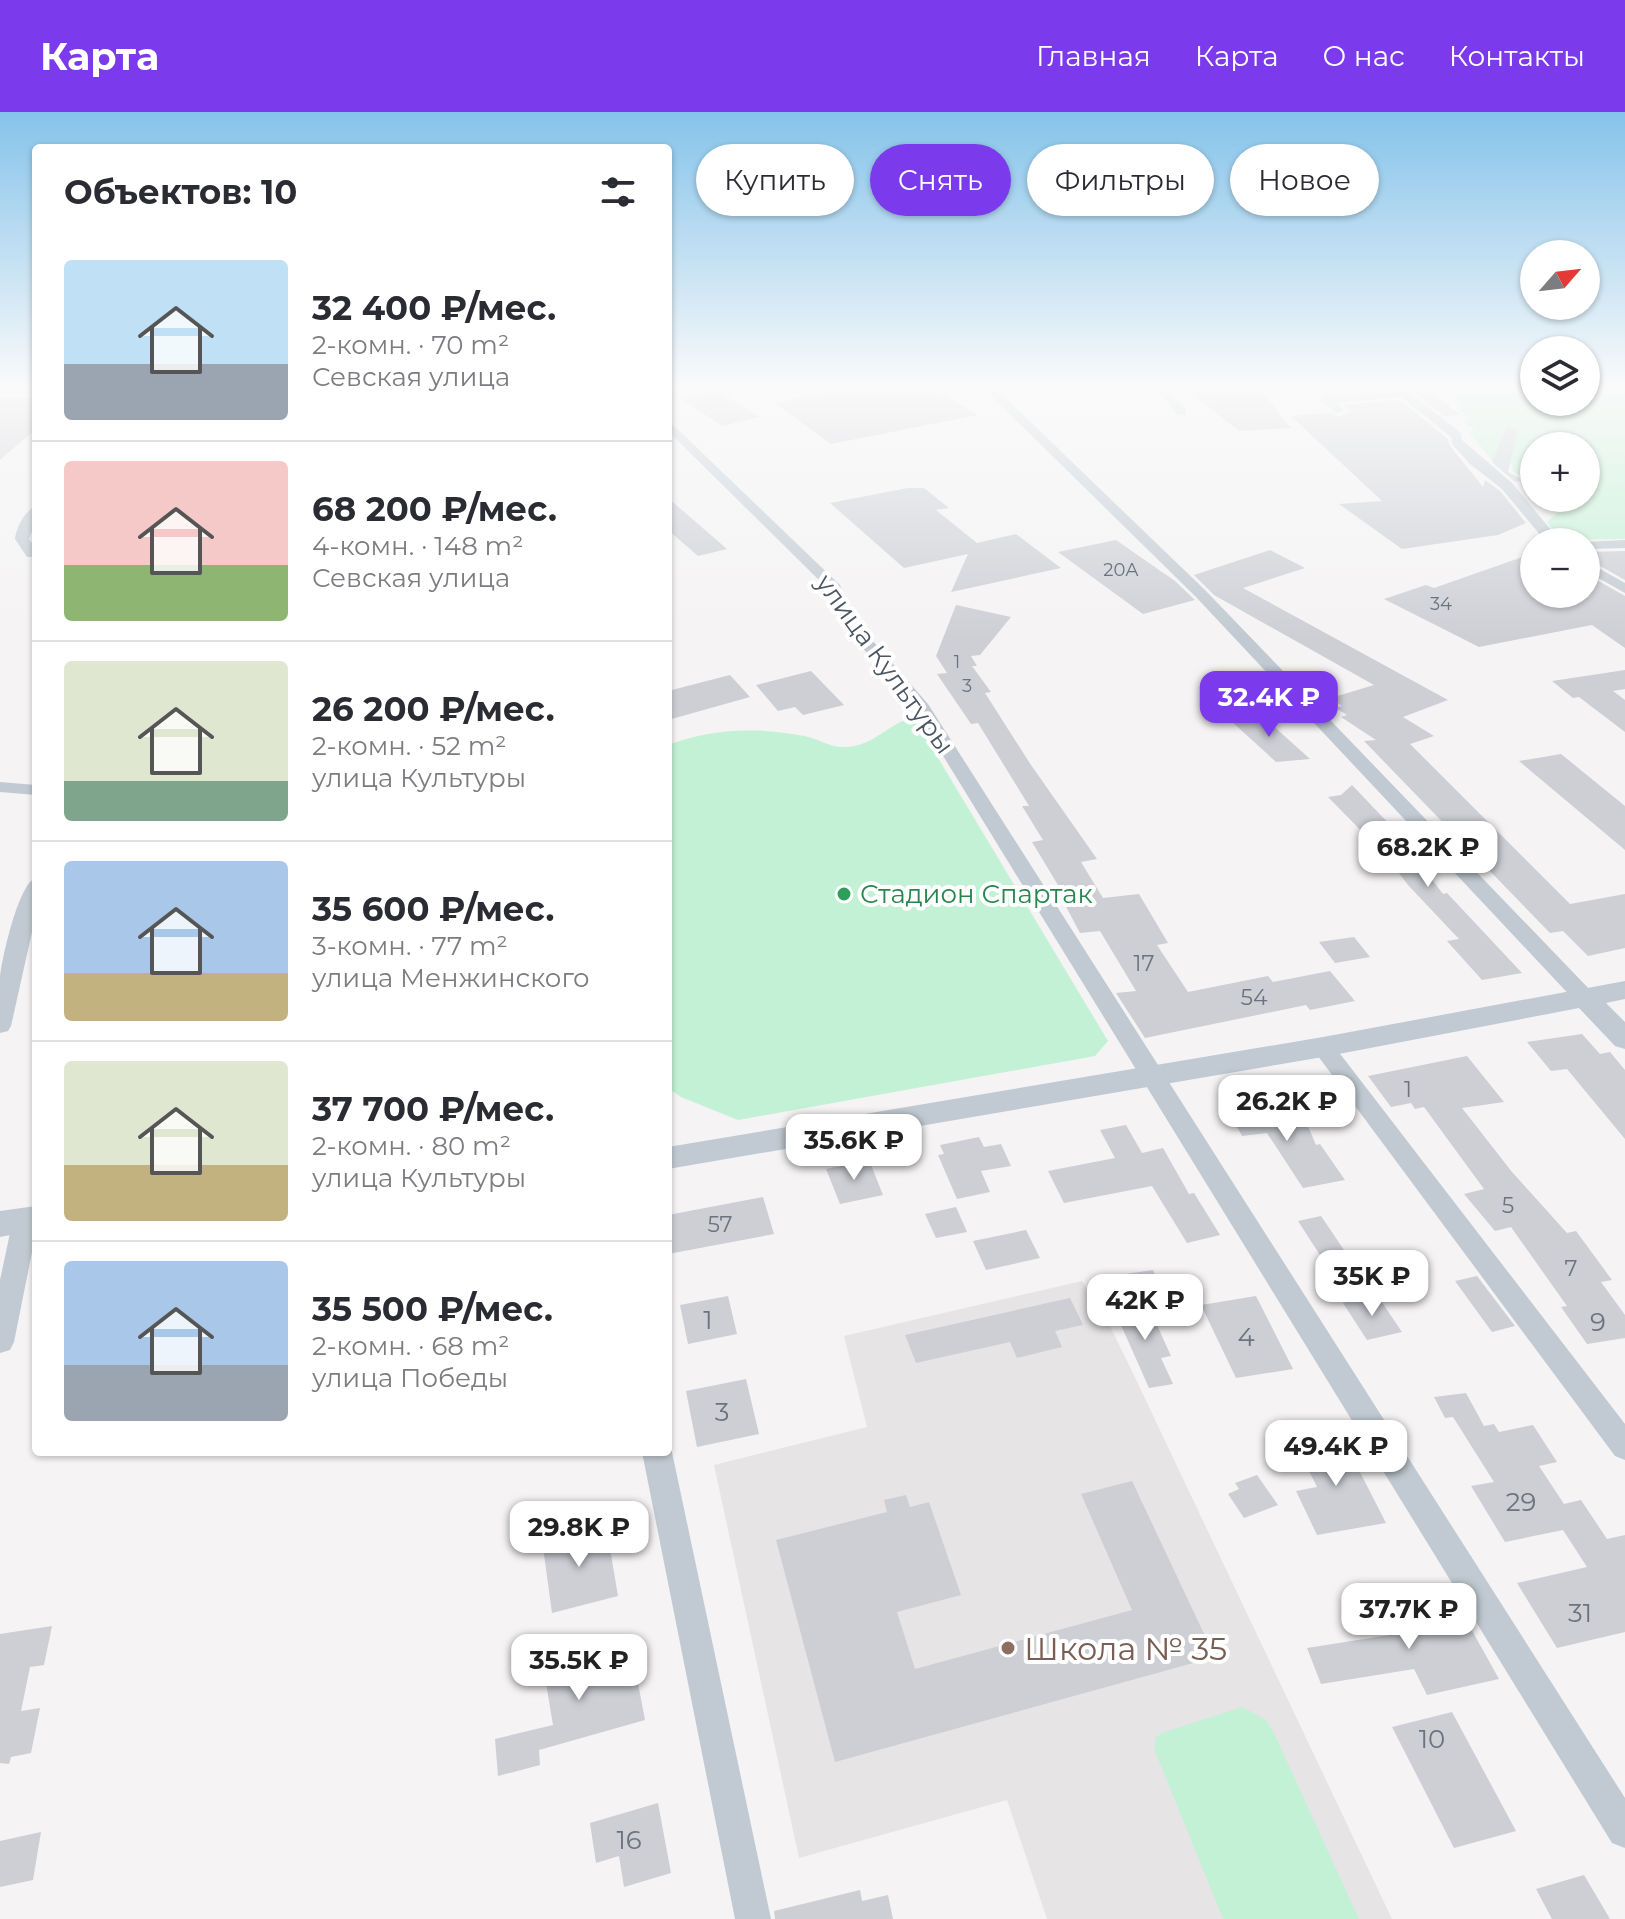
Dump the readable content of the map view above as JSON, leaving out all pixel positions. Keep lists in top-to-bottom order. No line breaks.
{"streets":{"street":["улица Культуры"]},"places":["Стадион Спартак","Школа № 35"],"house_numbers":["20А","34","1","3","17","54","1","5","57","7","1","9","4","3","29","31","10","16"],"north":"top right","page":{"header":"Карта","nav":["Главная","Карта","О нас","Контакты"],"chip":["Купить","Снять","Фильтры","Новое"],"heading":"Объектов: 10","map_buttons":["+","−"],"list":[{"name":"32 400 ₽/мес.","note":"2-комн. · 70 m² · Севская улица"},{"name":"68 200 ₽/мес.","note":"4-комн. · 148 m² · Севская улица"},{"name":"26 200 ₽/мес.","note":"2-комн. · 52 m² · улица Культуры"},{"name":"35 600 ₽/мес.","note":"3-комн. · 77 m² · улица Менжинского"},{"name":"37 700 ₽/мес.","note":"2-комн. · 80 m² · улица Культуры"},{"name":"35 500 ₽/мес.","note":"2-комн. · 68 m² · улица Победы"}],"price":["32.4K ₽","68.2K ₽","26.2K ₽","35.6K ₽","35K ₽","42K ₽","49.4K ₽","29.8K ₽","37.7K ₽","35.5K ₽"]}}
